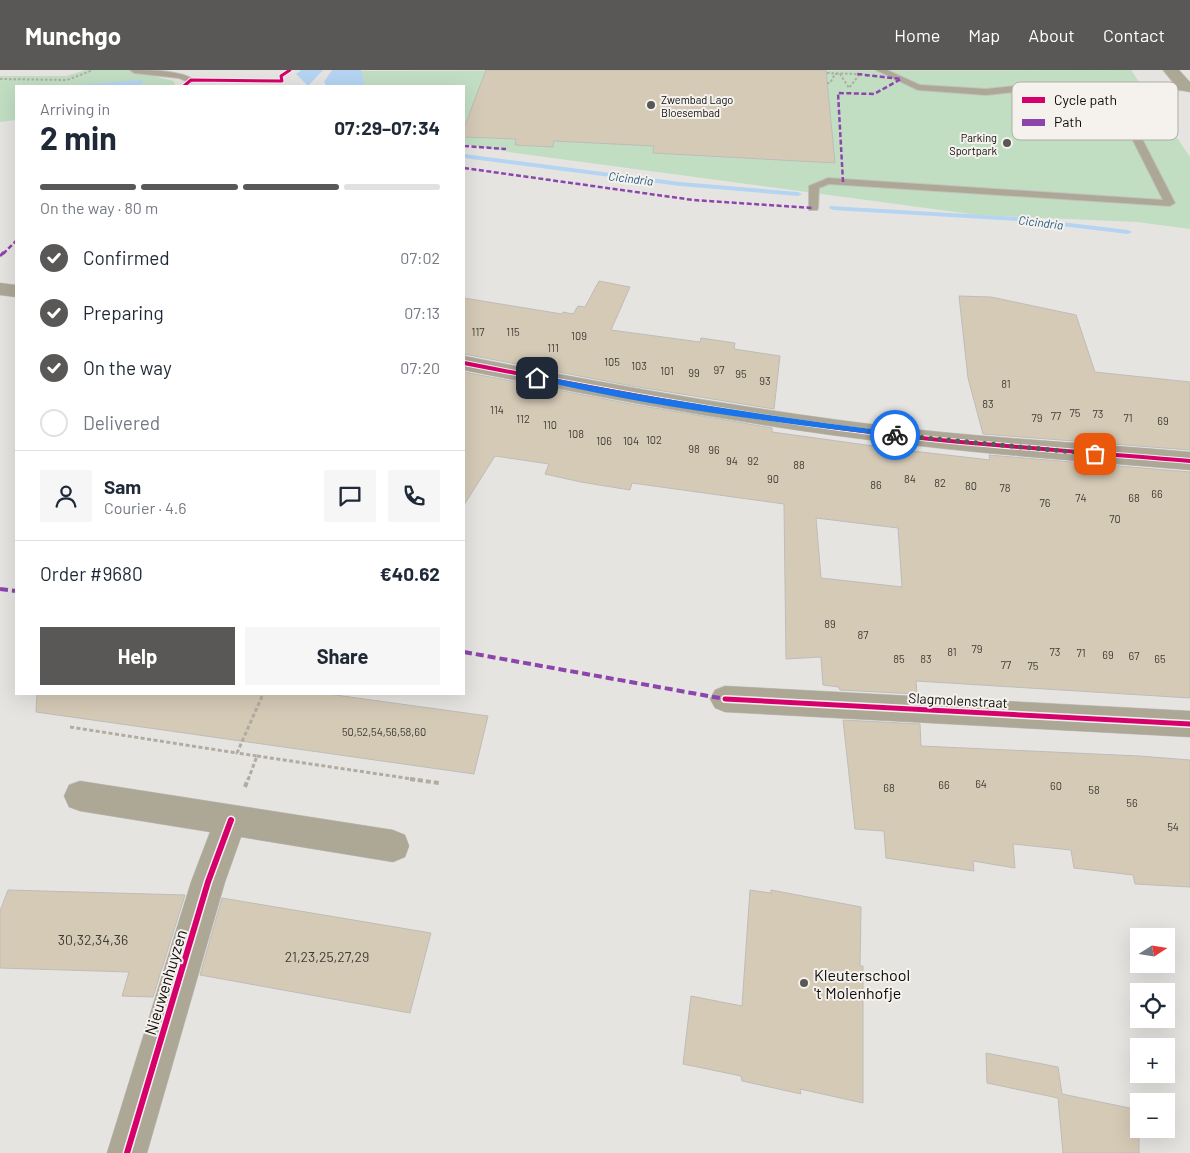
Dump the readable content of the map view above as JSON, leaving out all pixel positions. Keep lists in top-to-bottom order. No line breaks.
{"streets":{"street":["Slagmolenstraat","Nieuwenhuyzen"]},"water":["Cicindria"],"places":["Zwembad Lago Bloesembad","Parking Sportpark","Kleuterschool 't Molenhofje"],"house_numbers":["117","115","109","111","105","103","97","101","99","95","93","81","83","114","75","73","77","79","71","112","69","110","108","102","106","104","98","96","94","92","88","90","84","82","86","80","78","66","74","68","76","70","89","87","79","81","73","71","69","67","85","83","65","77","75","50,52,54,56,58,60","64","66","60","68","58","56","54","30,32,34,36","21,23,25,27,29"],"legend":["Cycle path","Path"],"north":"right","page":{"header":"Munchgo","nav":["Home","Map","About","Contact"],"heading":["2 min","Arriving in","07:29–07:34"],"panel":["Sam","Courier · 4.6","Order #9680","€40.62"],"bar":"On the way · 80 m","list":[["Confirmed","07:02"],["Preparing","07:13"],["On the way","07:20"],"Delivered"],"buttons":["Help","Share"],"map_buttons":["+","−"]}}
